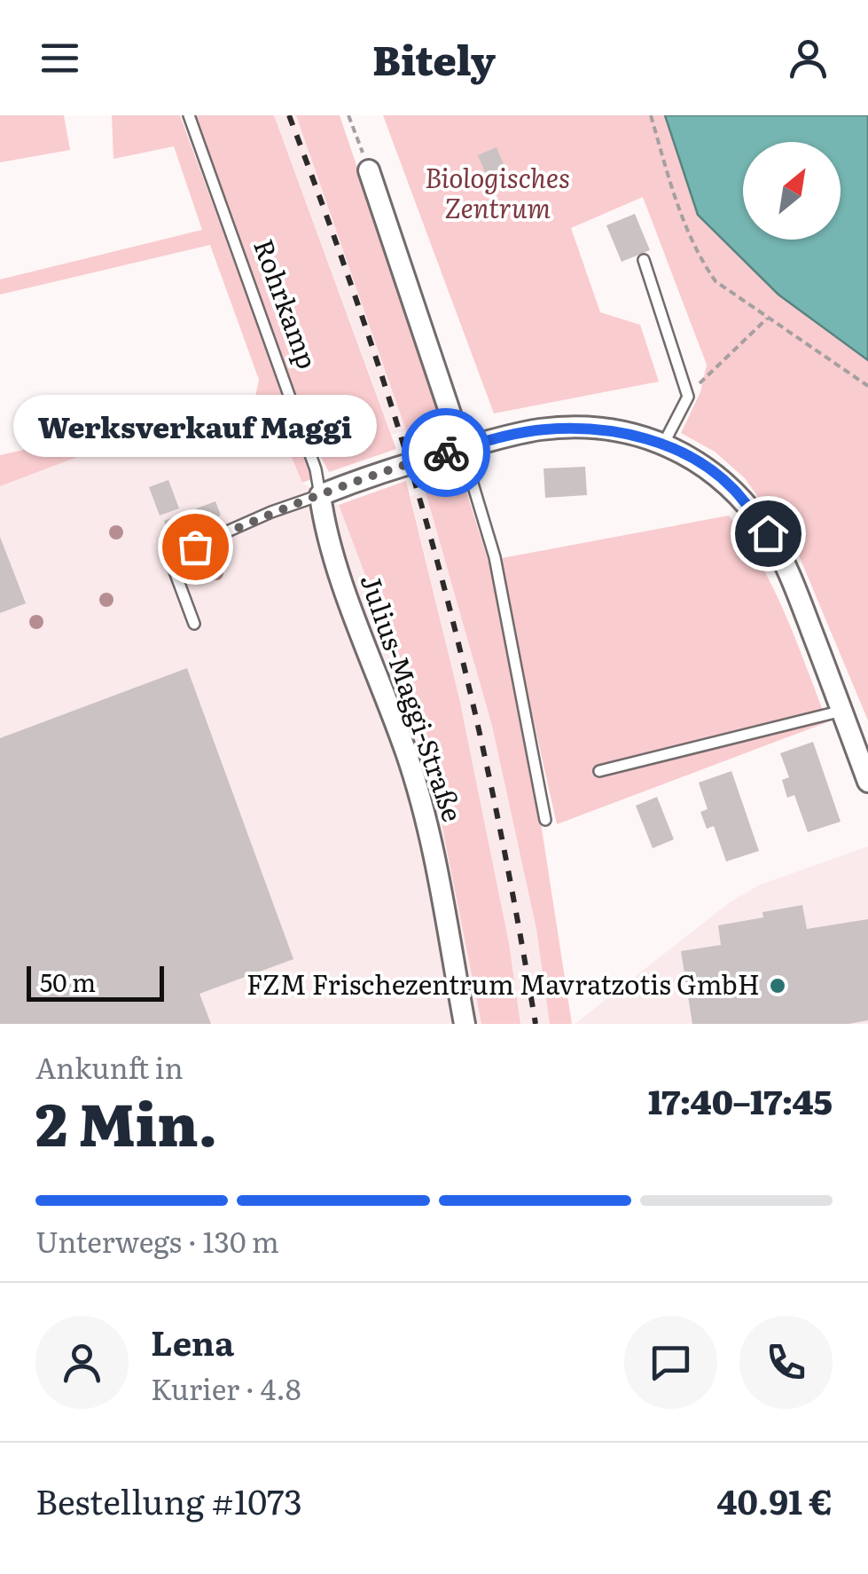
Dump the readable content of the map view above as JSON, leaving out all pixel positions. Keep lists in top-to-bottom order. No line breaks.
{"streets":{"street":["Julius-Maggi-Straße"],"lane":["Rohrkamp"]},"crossings":[["Rohrkamp","Julius-Maggi-Straße"]],"parks":["Biologisches Zentrum"],"places":["Werksverkauf Maggi","FZM Frischezentrum Mavratzotis GmbH"],"scale_bar":"50 m","north":"top right","page":{"header":"Bitely","bubble":"Werksverkauf Maggi","scale":"50 m","heading":["2 Min.","Ankunft in","17:40–17:45"],"panel":["Lena","Kurier · 4.8","Bestellung #1073","40.91 €"],"bar":"Unterwegs · 130 m"}}
